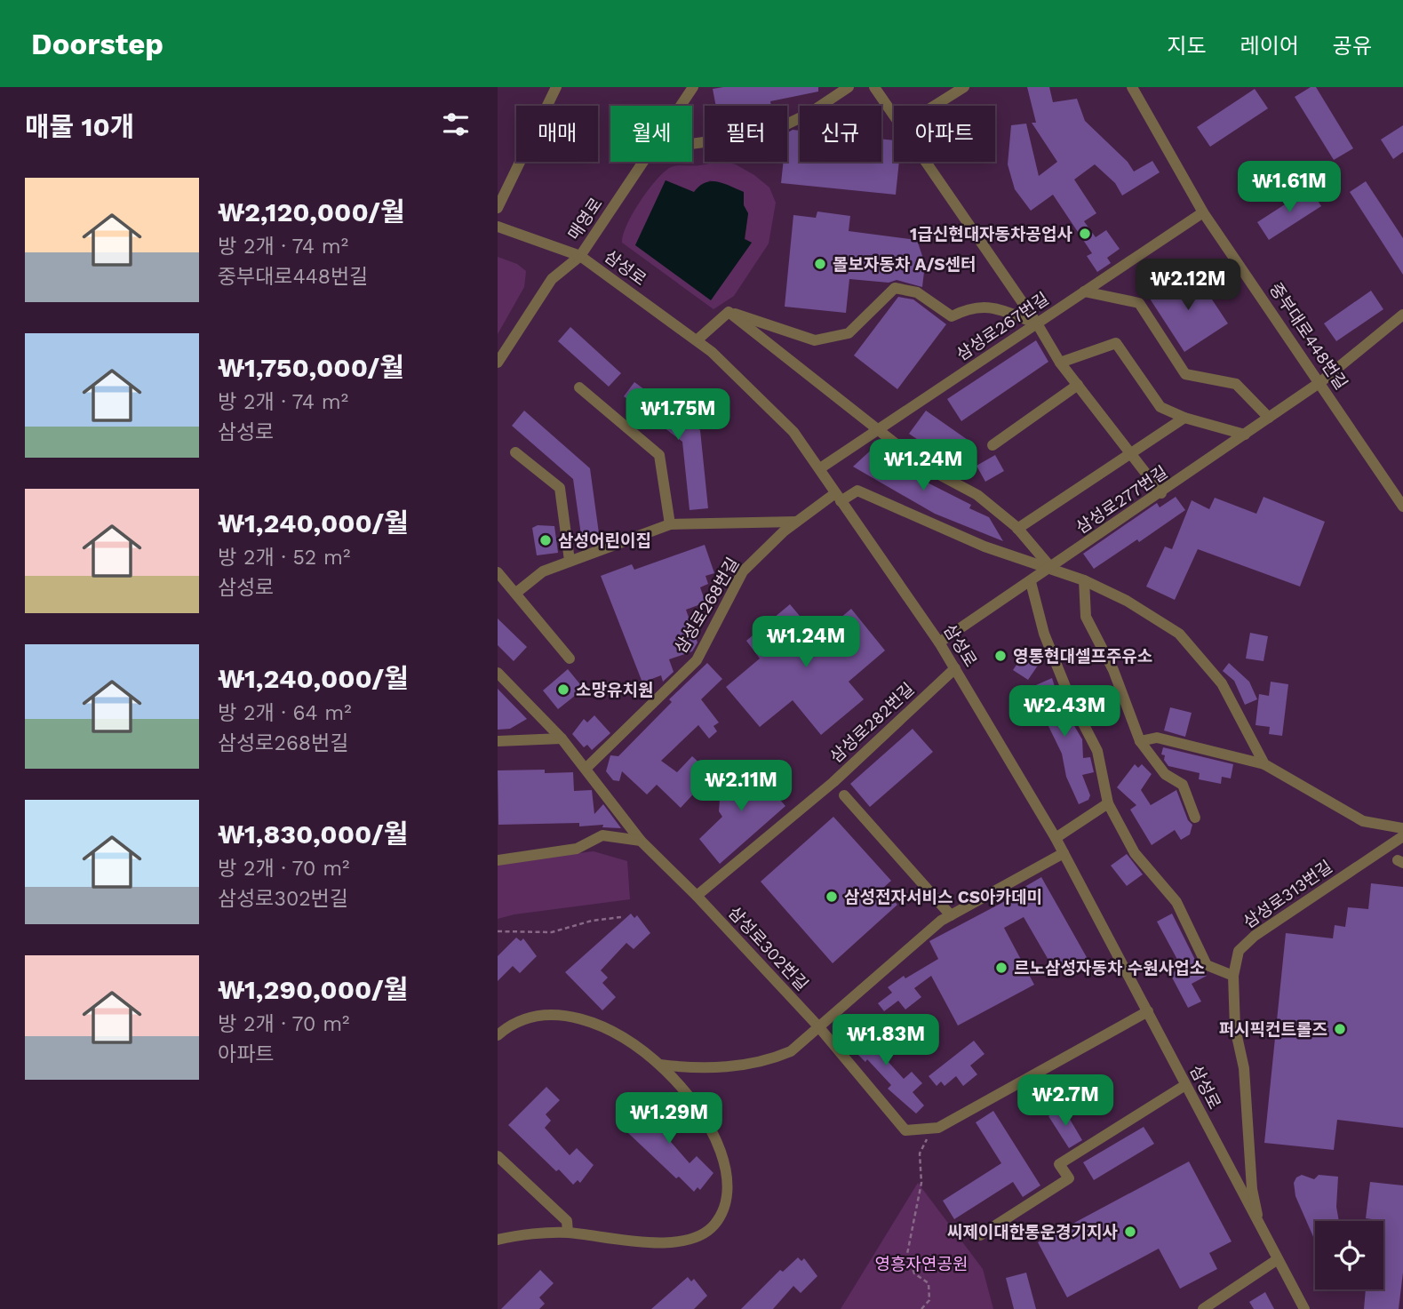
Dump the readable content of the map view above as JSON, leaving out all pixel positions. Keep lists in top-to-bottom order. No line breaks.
{"streets":{"street":["매영로","삼성로","삼성로267번길","중부대로448번길","삼성로277번길","삼성로268번길","삼성로282번길","삼성로313번길","삼성로302번길"]},"crossings":[["매영로","삼성로"],["삼성로","삼성로267번길"],["삼성로","삼성로277번길"],["삼성로","삼성로268번길"],["삼성로","삼성로282번길"],["삼성로","삼성로313번길"],["삼성로","삼성로302번길"],["삼성로267번길","중부대로448번길"],["중부대로448번길","삼성로277번길"],["삼성로268번길","삼성로302번길"],["삼성로282번길","삼성로302번길"]],"parks":["영흥자연공원"],"places":["1급신현대자동차공업사","볼보자동차 A/S센터","삼성어린이집","영통현대셀프주유소","소망유치원","삼성전자서비스 CS아카데미","르노삼성자동차 수원사업소","퍼시픽컨트롤즈","씨제이대한통운경기지사"],"page":{"header":"Doorstep","nav":["지도","레이어","공유"],"heading":"매물 10개","chip":["매매","월세","필터","신규","아파트"],"price":["₩1.61M","₩2.12M","₩1.75M","₩1.24M","₩1.24M","₩2.43M","₩2.11M","₩1.83M","₩2.7M","₩1.29M"],"list":[{"name":"₩2,120,000/월","note":"방 2개 · 74 m² · 중부대로448번길"},{"name":"₩1,750,000/월","note":"방 2개 · 74 m² · 삼성로"},{"name":"₩1,240,000/월","note":"방 2개 · 52 m² · 삼성로"},{"name":"₩1,240,000/월","note":"방 2개 · 64 m² · 삼성로268번길"},{"name":"₩1,830,000/월","note":"방 2개 · 70 m² · 삼성로302번길"},{"name":"₩1,290,000/월","note":"방 2개 · 70 m² · 아파트"}]}}
